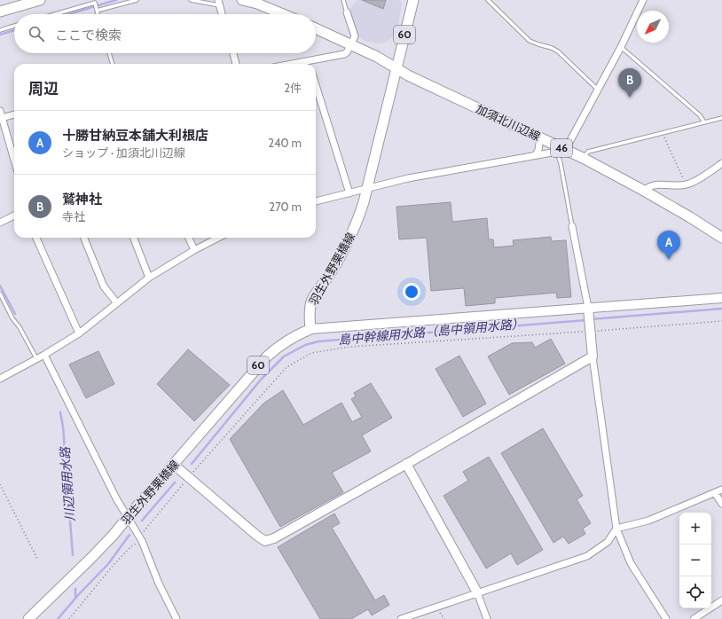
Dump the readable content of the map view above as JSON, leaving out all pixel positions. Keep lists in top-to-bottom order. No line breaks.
{"streets":{"main road":["60","加須北川辺線","46","羽生外野栗橋線"]},"crossings":[["加須北川辺線","羽生外野栗橋線"]],"water":["島中幹線用水路（島中領用水路）","川辺領用水路"],"north":"bottom left","page":{"search":"ここで検索","heading":["周辺","2件"],"pins":["B","A"],"list":[{"mark":"A","name":"十勝甘納豆本舗大利根店","note":"ショップ · 加須北川辺線","value":"240 m"},{"mark":"B","name":"鷲神社","note":"寺社","value":"270 m"}],"map_buttons":["+","−"]}}
